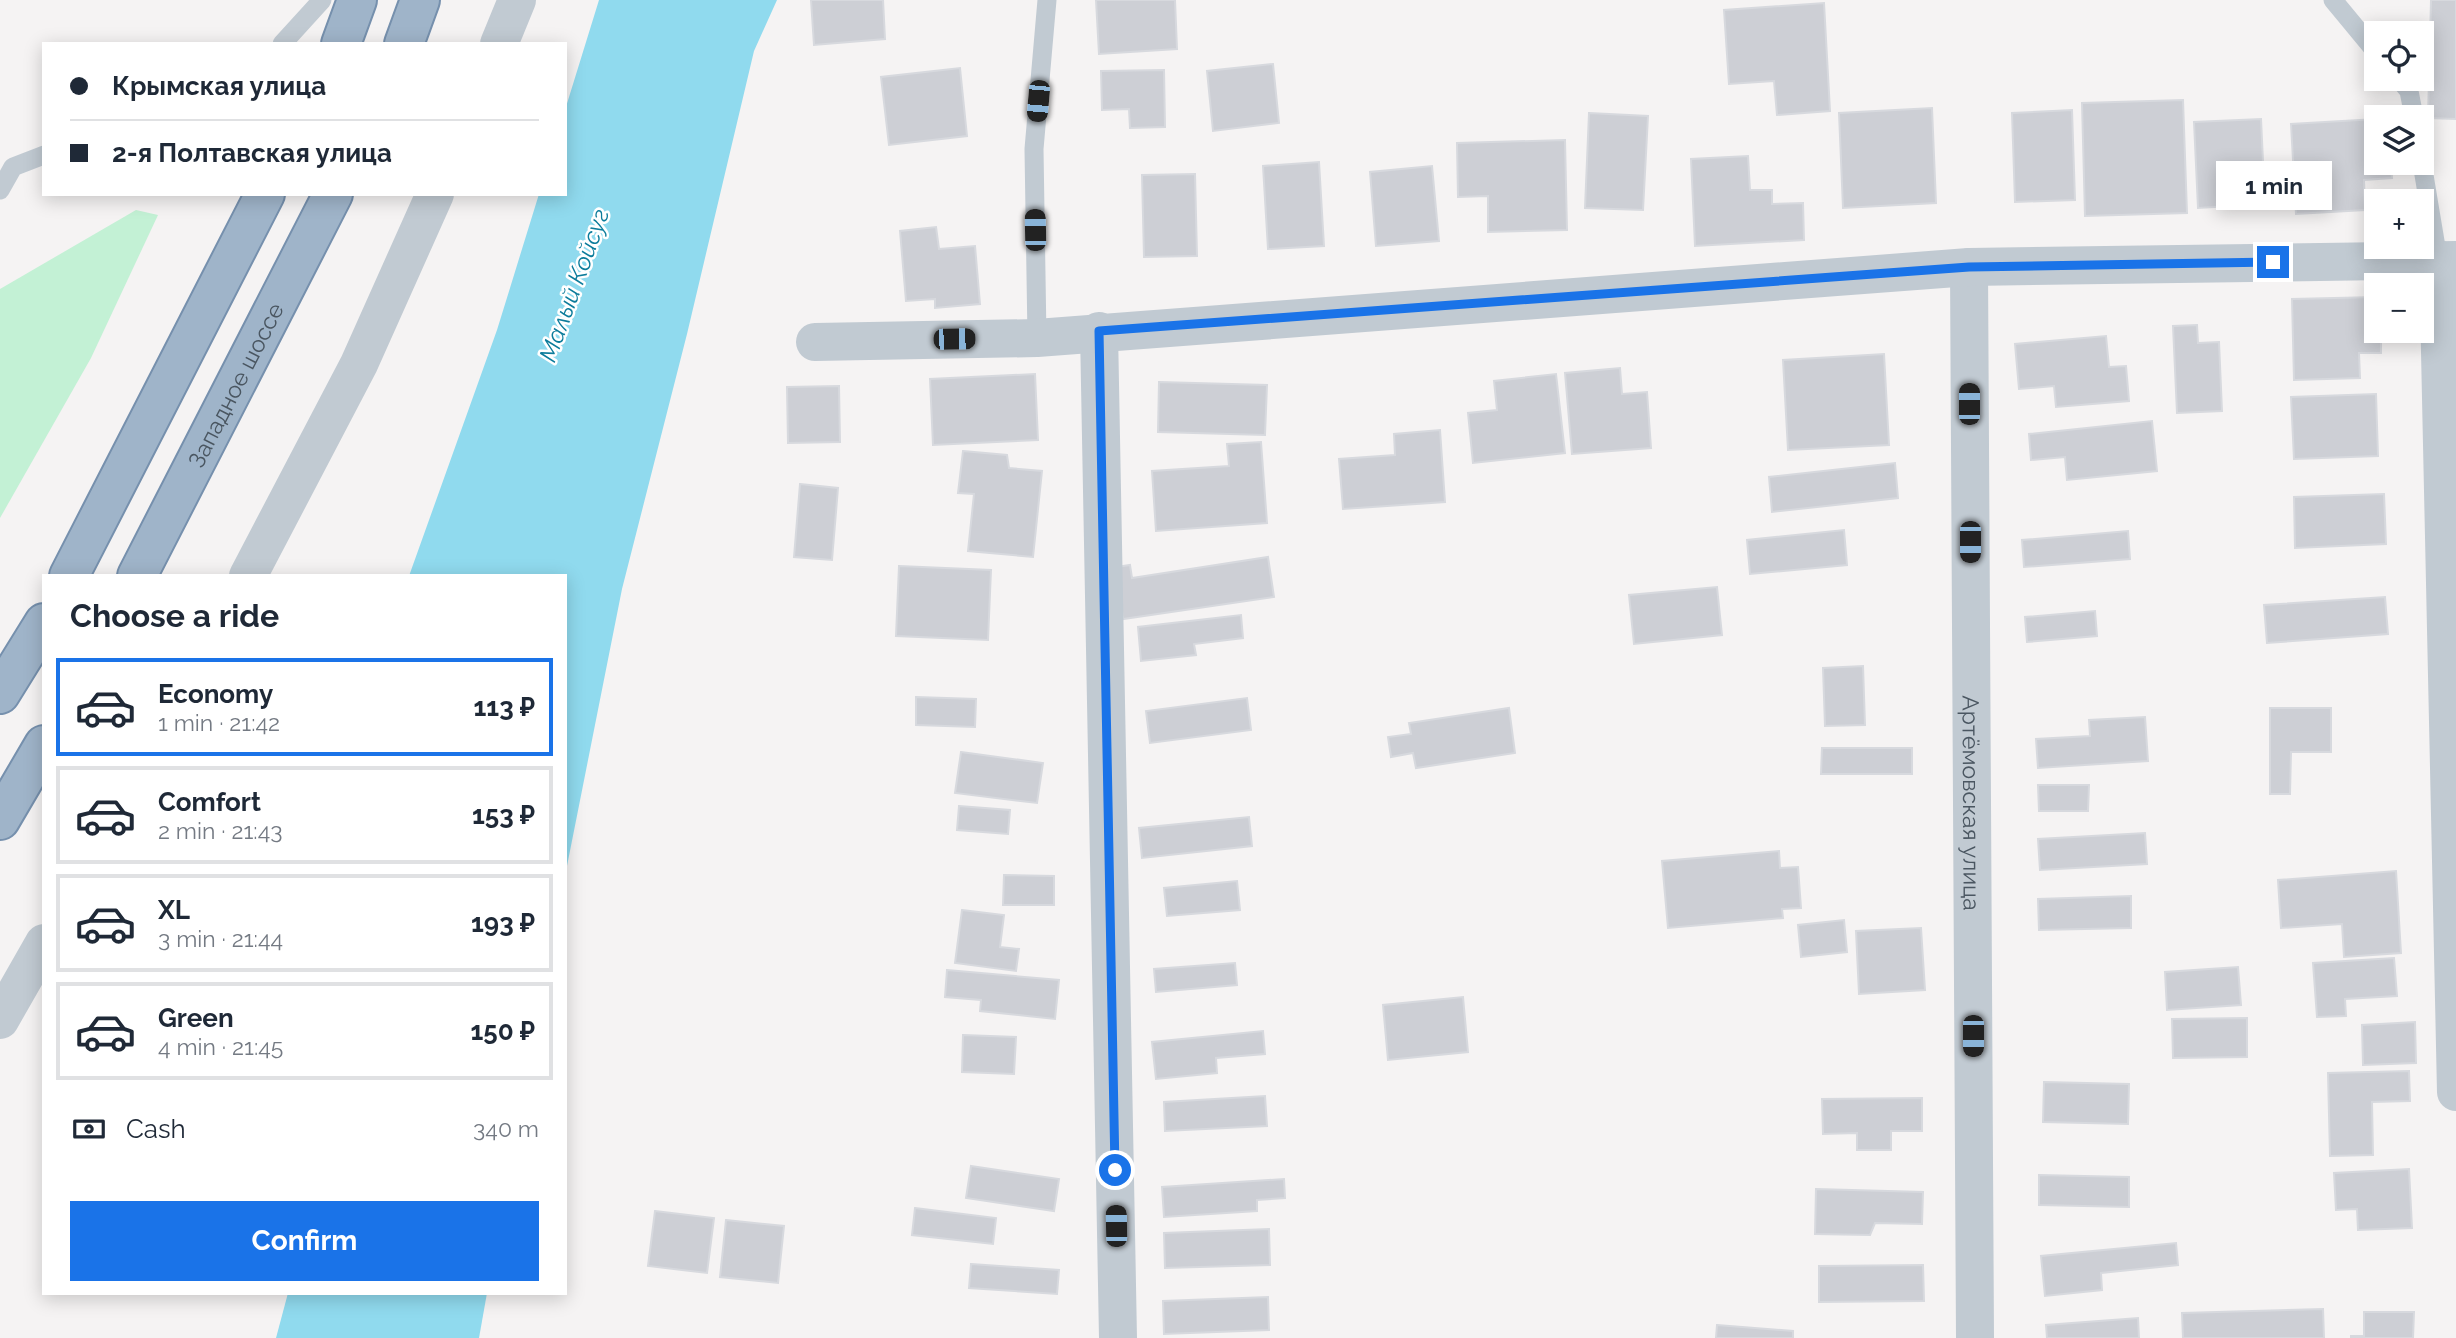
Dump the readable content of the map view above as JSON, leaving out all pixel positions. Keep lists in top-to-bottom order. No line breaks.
{"streets":{"highway":["Западное шоссе"],"street":["Артёмовская улица"]},"water":["Малый Койсуг"],"page":{"map_buttons":["+","−"],"banner":["Крымская улица","2-я Полтавская улица"],"bubble":"1 min","heading":"Choose a ride","list":[{"name":"Economy","note":"1 min · 21:42","value":"113 ₽"},{"name":"Comfort","note":"2 min · 21:43","value":"153 ₽"},{"name":"XL","note":"3 min · 21:44","value":"193 ₽"},{"name":"Green","note":"4 min · 21:45","value":"150 ₽"}],"pay":["Cash","340 m"],"buttons":"Confirm"}}
